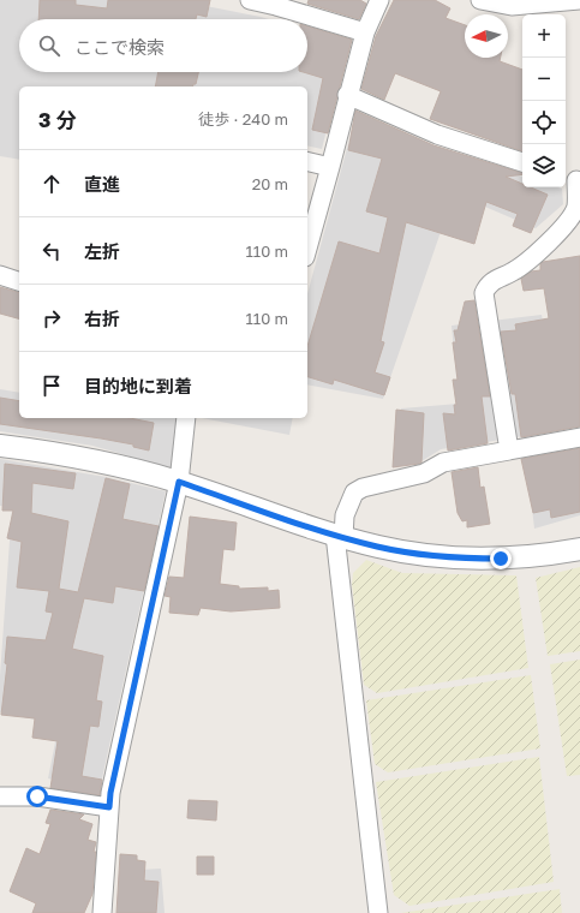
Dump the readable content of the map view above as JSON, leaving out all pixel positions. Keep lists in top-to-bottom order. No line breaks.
{"north":"left","page":{"map_buttons":["+","−"],"search":"ここで検索","heading":["3 分","徒歩 · 240 m"],"list":[["直進","20 m"],["左折","110 m"],["右折","110 m"],"目的地に到着"]}}
